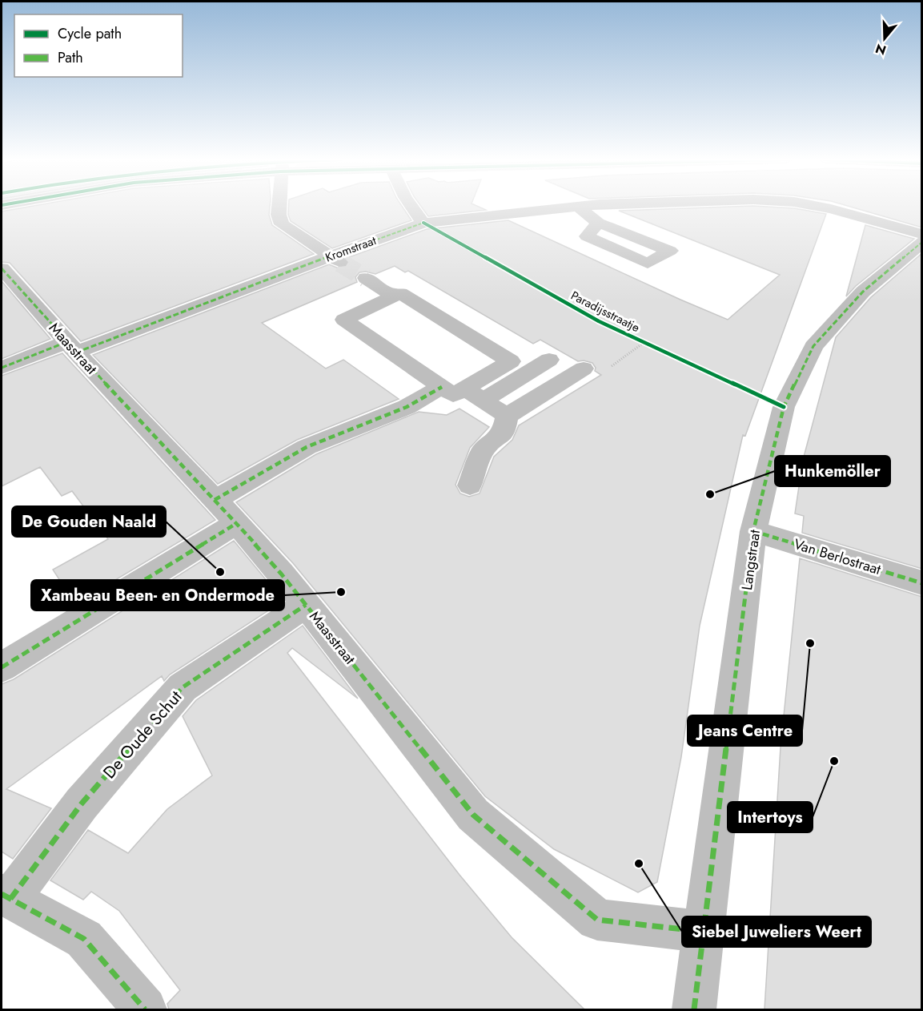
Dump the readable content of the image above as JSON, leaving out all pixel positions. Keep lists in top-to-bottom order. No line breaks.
{"streets":{"street":["Kromstraat","Maasstraat","Van Berlostraat","Langstraat","De Oude Schut"],"cycle path":["Paradijsstraatje"]},"crossings":[["Kromstraat","Maasstraat"],["Maasstraat","Langstraat"],["Maasstraat","De Oude Schut"],["Van Berlostraat","Langstraat"]],"places":["Hunkemöller","De Gouden Naald","Xambeau Been- en Ondermode","Jeans Centre","Intertoys","Siebel Juweliers Weert"],"legend":["Cycle path","Path"],"north":"bottom"}
